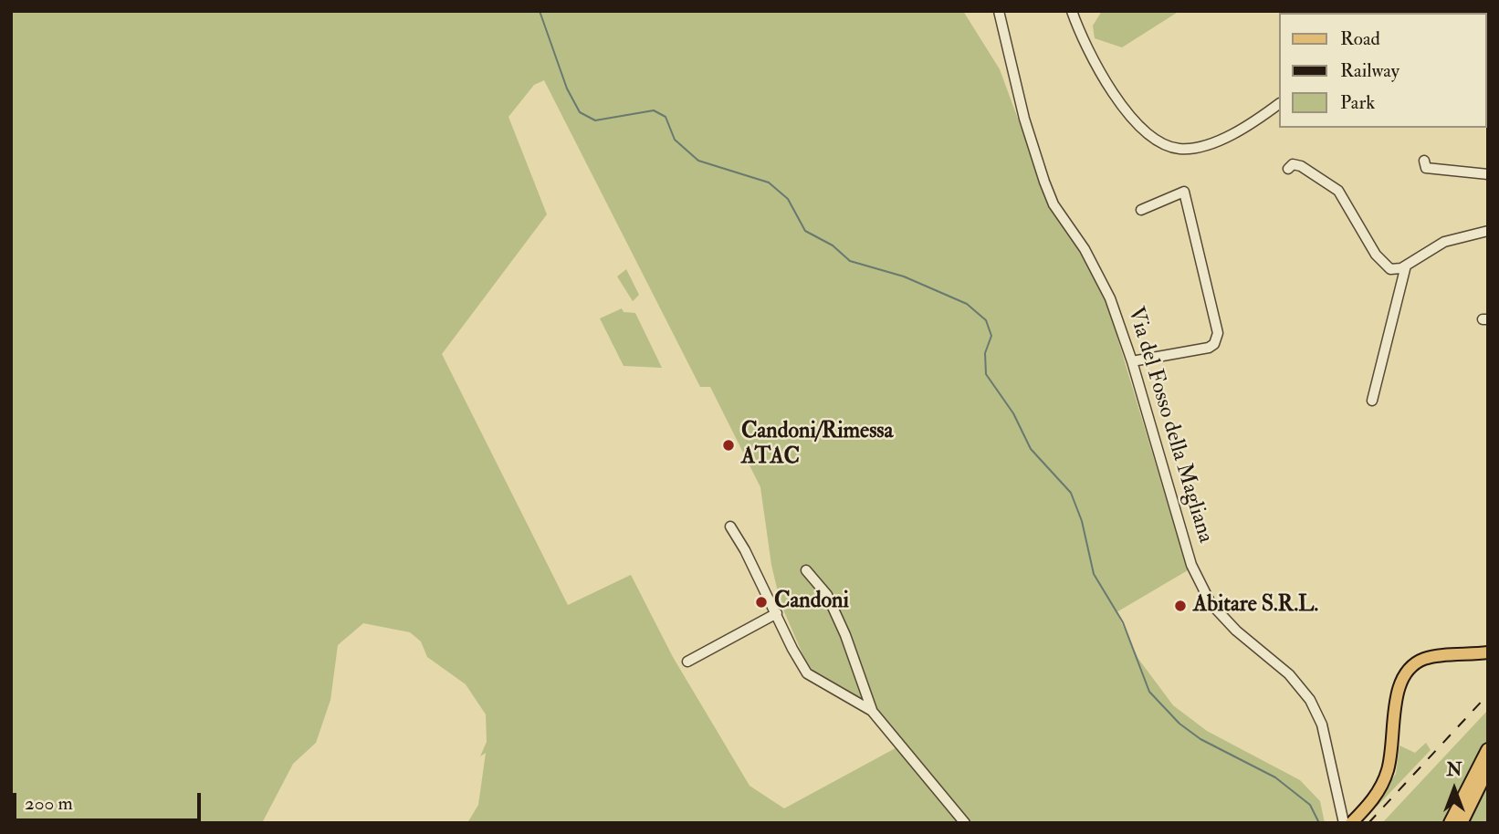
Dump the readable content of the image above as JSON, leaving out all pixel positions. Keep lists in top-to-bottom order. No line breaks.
{"streets":{"street":["Via del Fosso della Magliana"]},"places":["Candoni/Rimessa ATAC","Candoni","Abitare S.R.L."],"legend":["Road","Railway","Park"],"scale_bar":"200 m","north":"top"}
